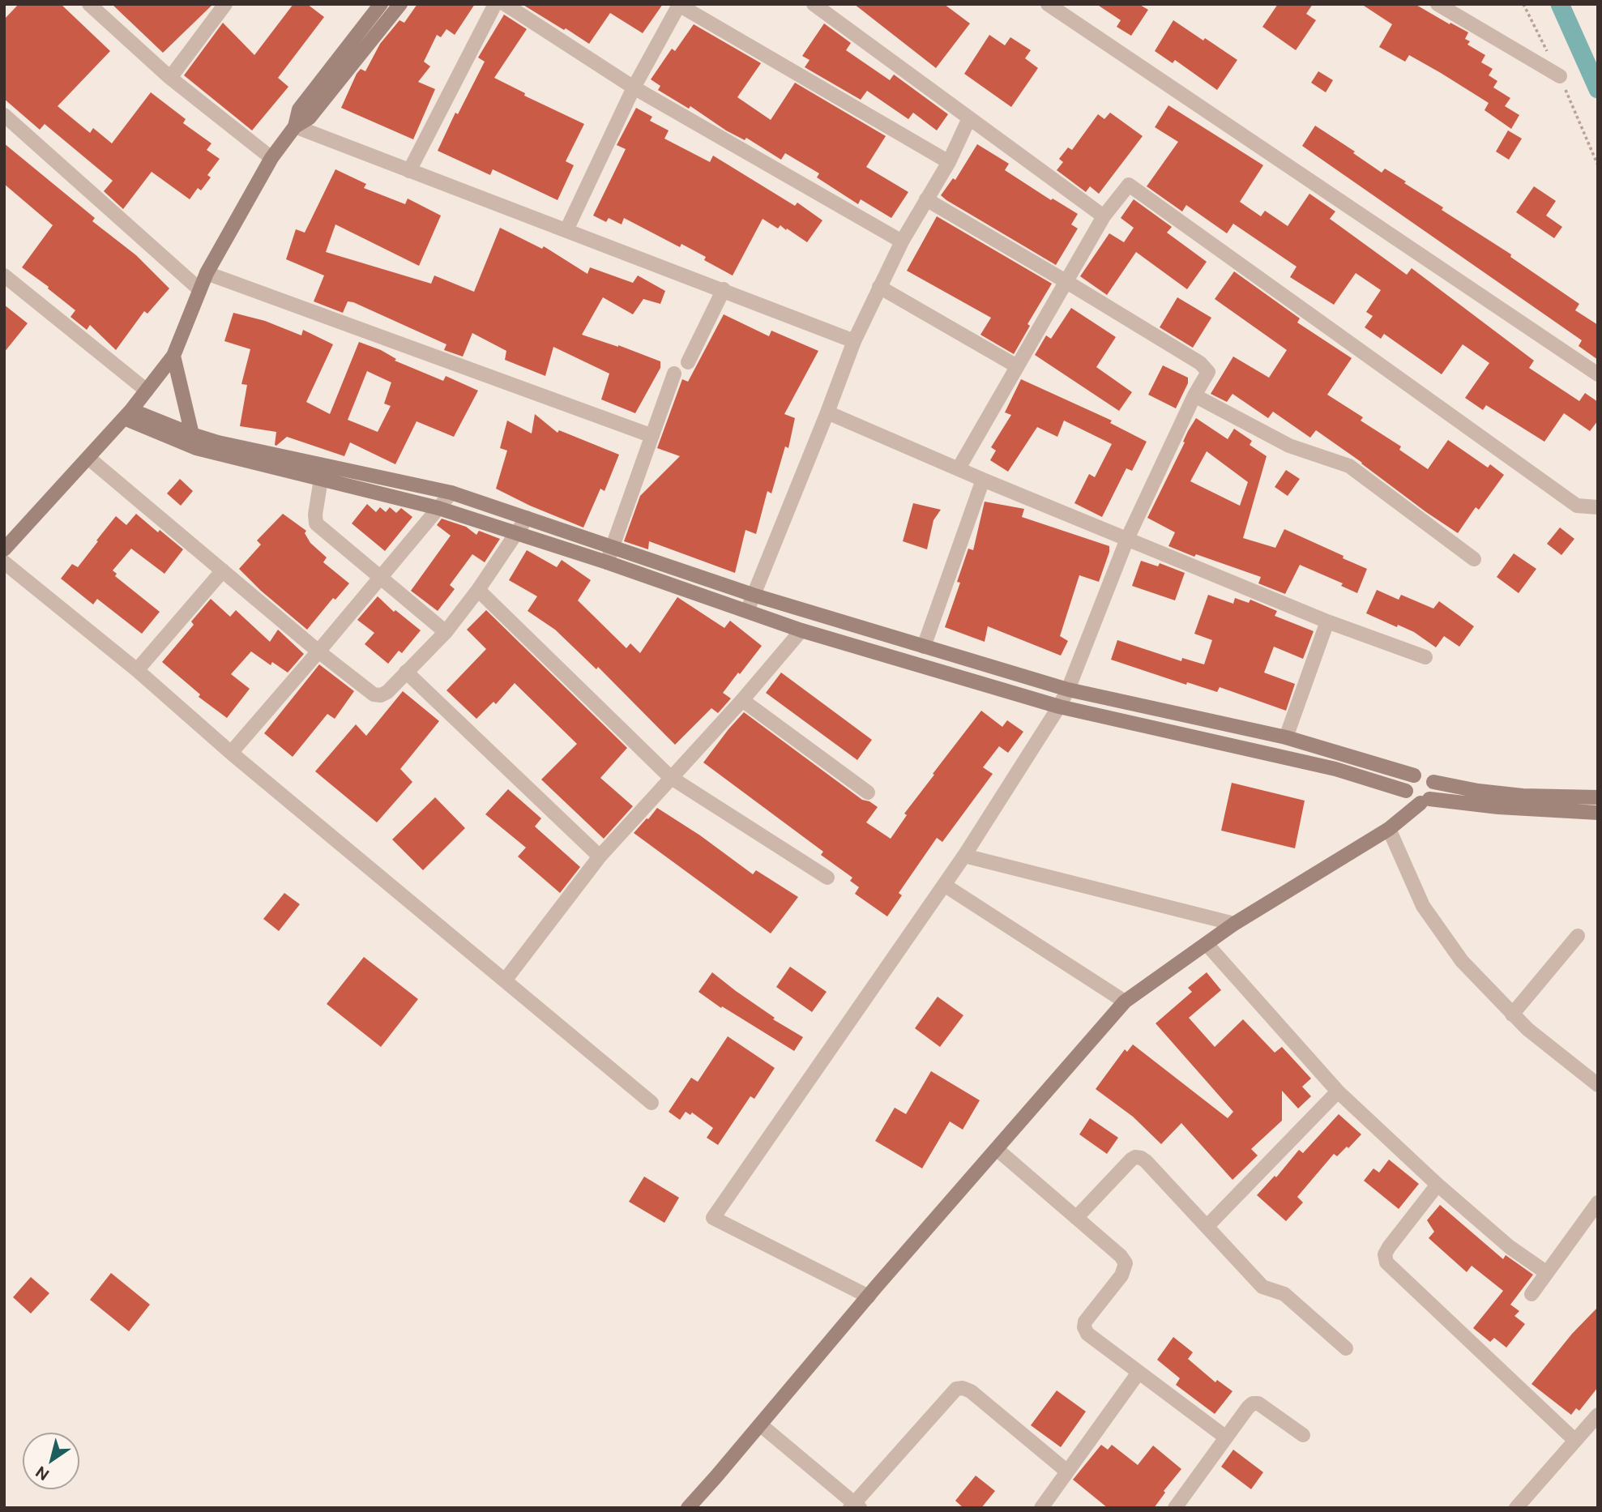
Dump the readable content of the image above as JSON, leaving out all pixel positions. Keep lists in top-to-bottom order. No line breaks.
{"north":"bottom left"}
